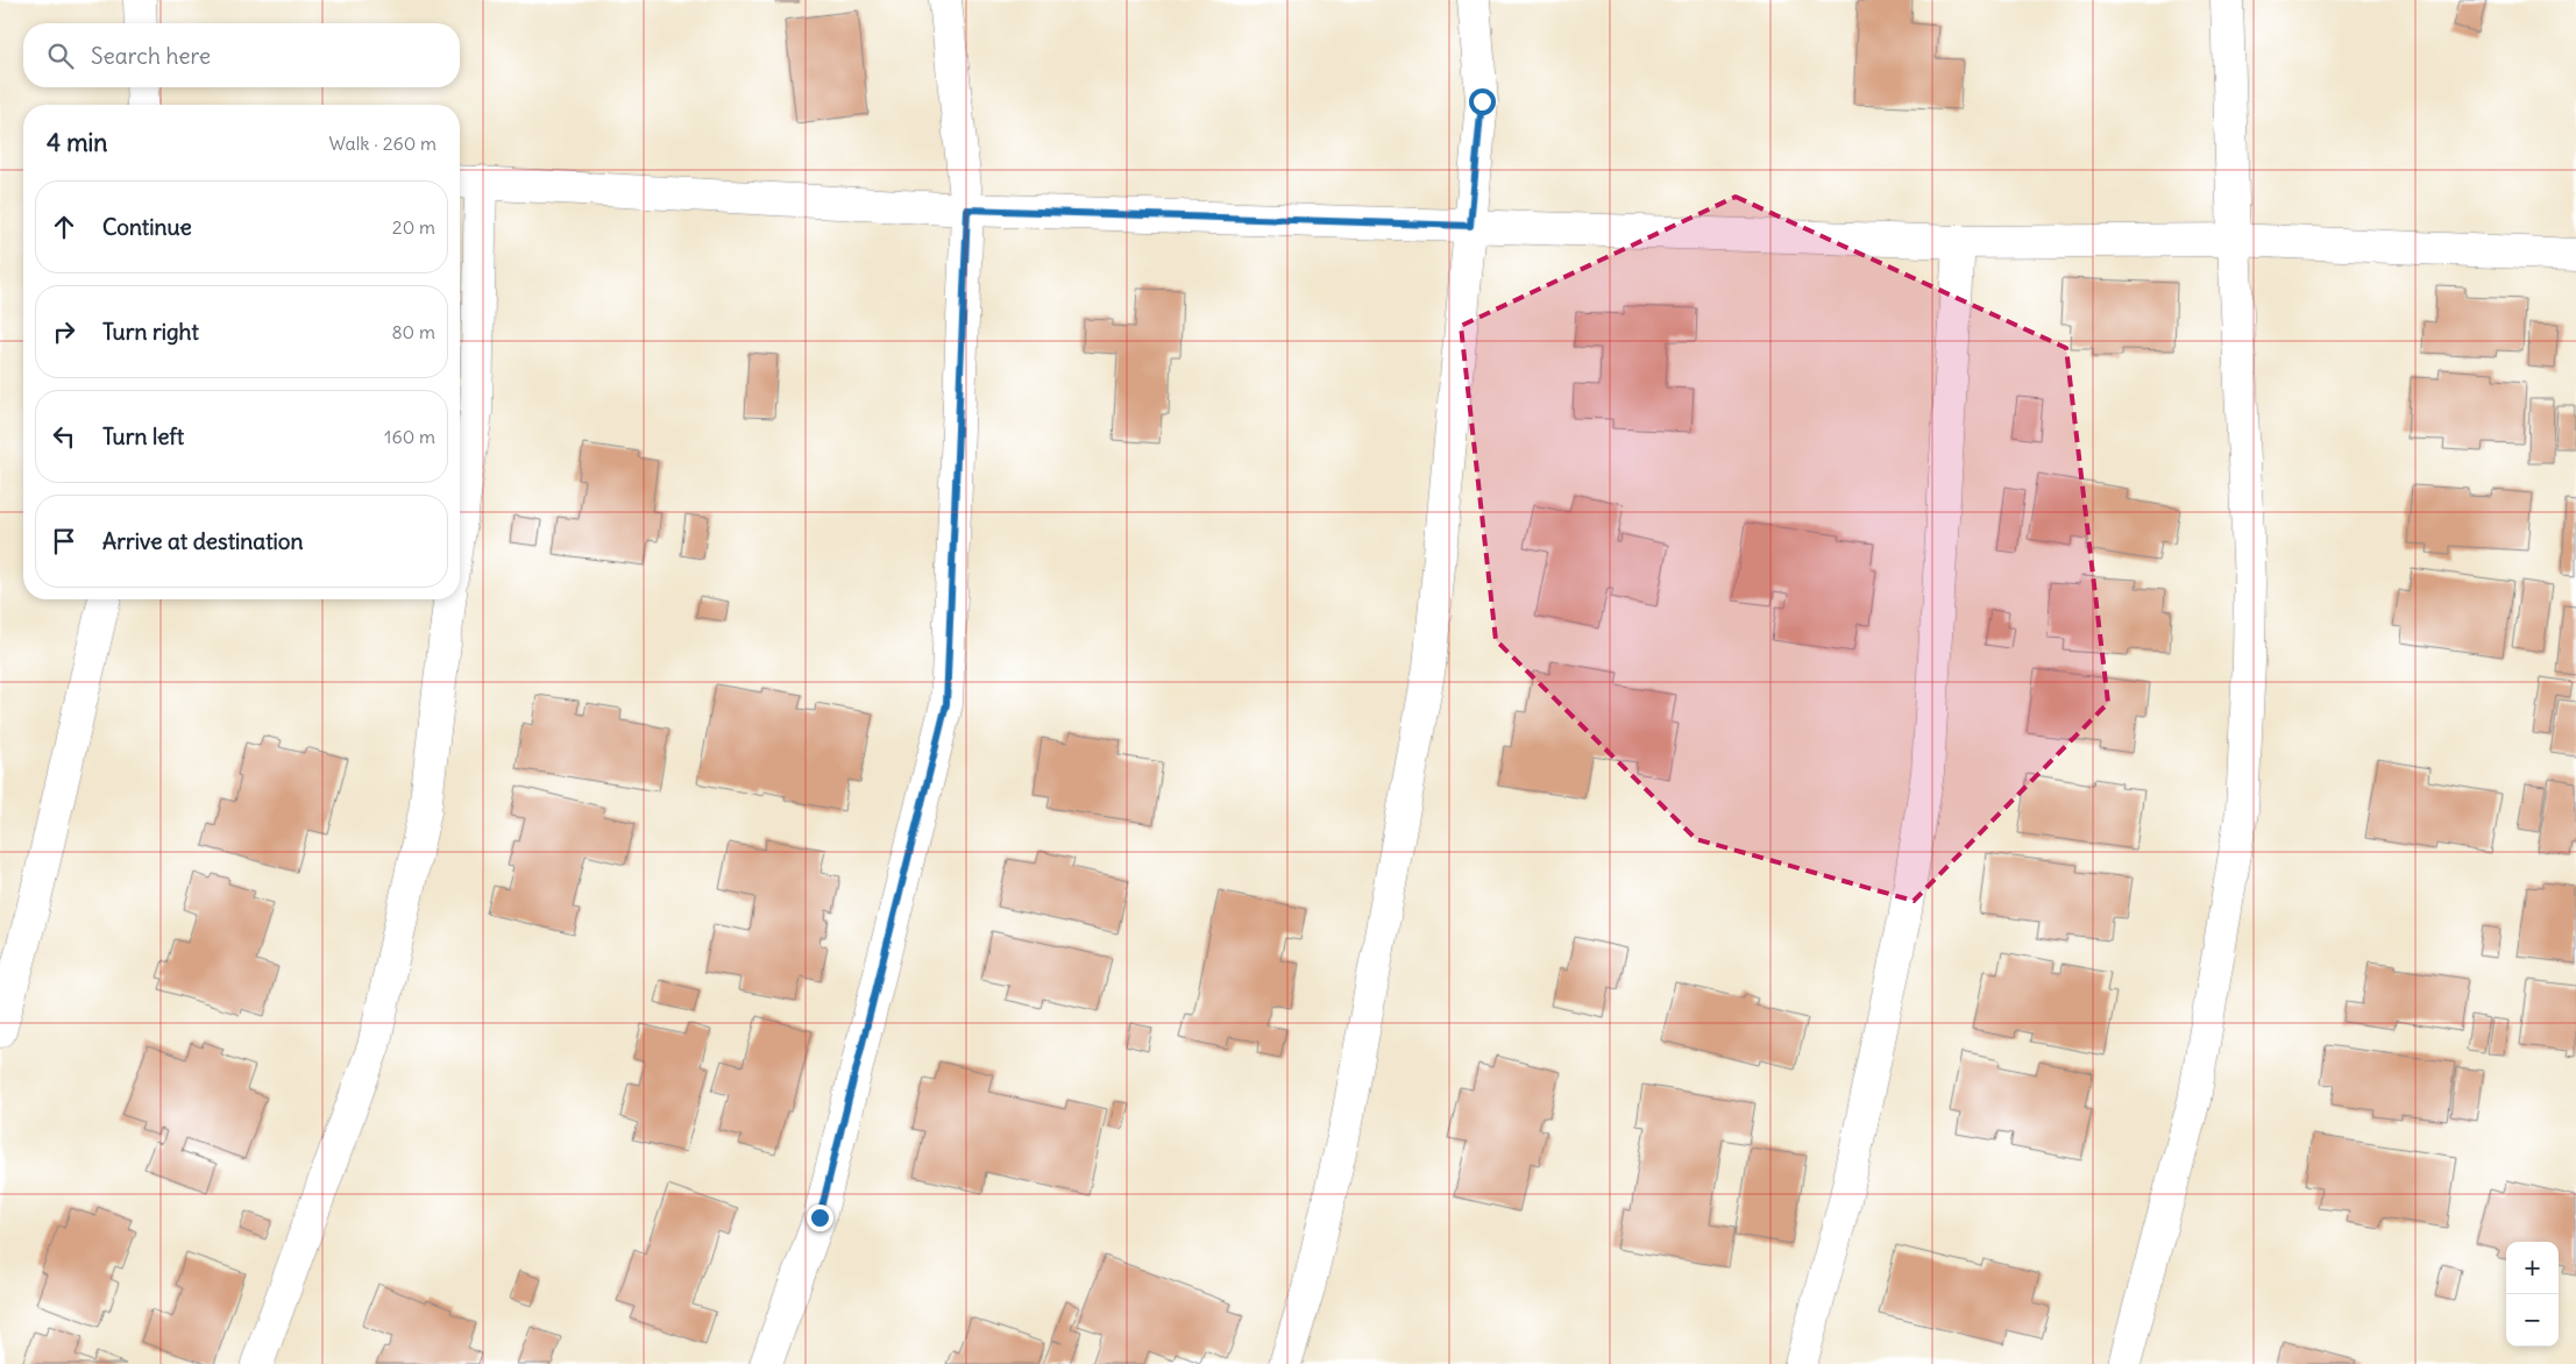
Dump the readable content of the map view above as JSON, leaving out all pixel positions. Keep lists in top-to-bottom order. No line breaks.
{"page":{"search":"Search here","heading":["4 min","Walk · 260 m"],"list":[["Continue","20 m"],["Turn right","80 m"],["Turn left","160 m"],"Arrive at destination"],"map_buttons":["+","−"]}}
